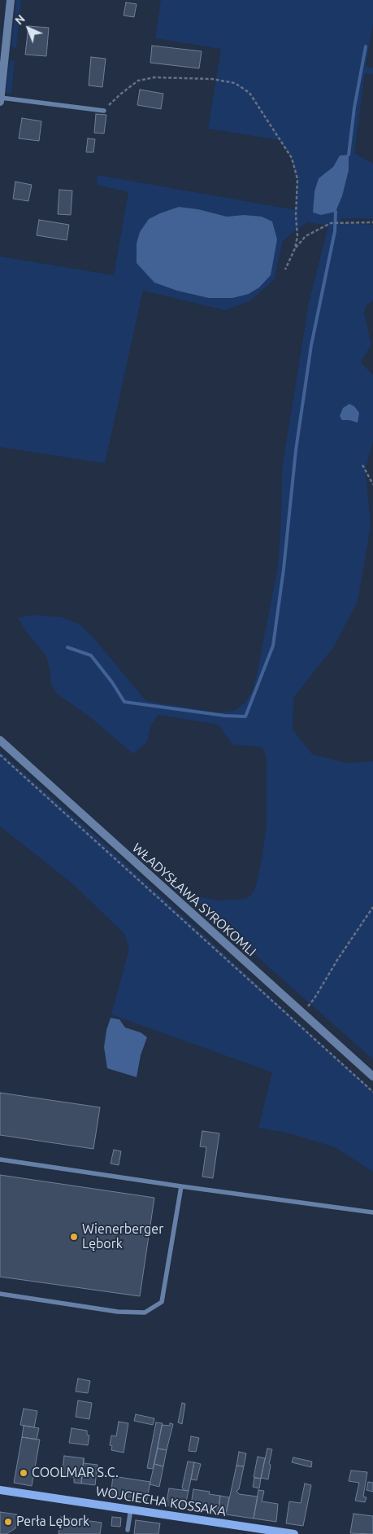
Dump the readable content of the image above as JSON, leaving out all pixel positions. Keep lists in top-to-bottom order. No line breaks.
{"streets":{"main road":["WOJCIECHA KOSSAKA"],"street":["WŁADYSŁAWA SYROKOMLI"]},"places":["Wienerberger Lębork","COOLMAR S.C.","Perła Lębork"],"north":"top left"}
